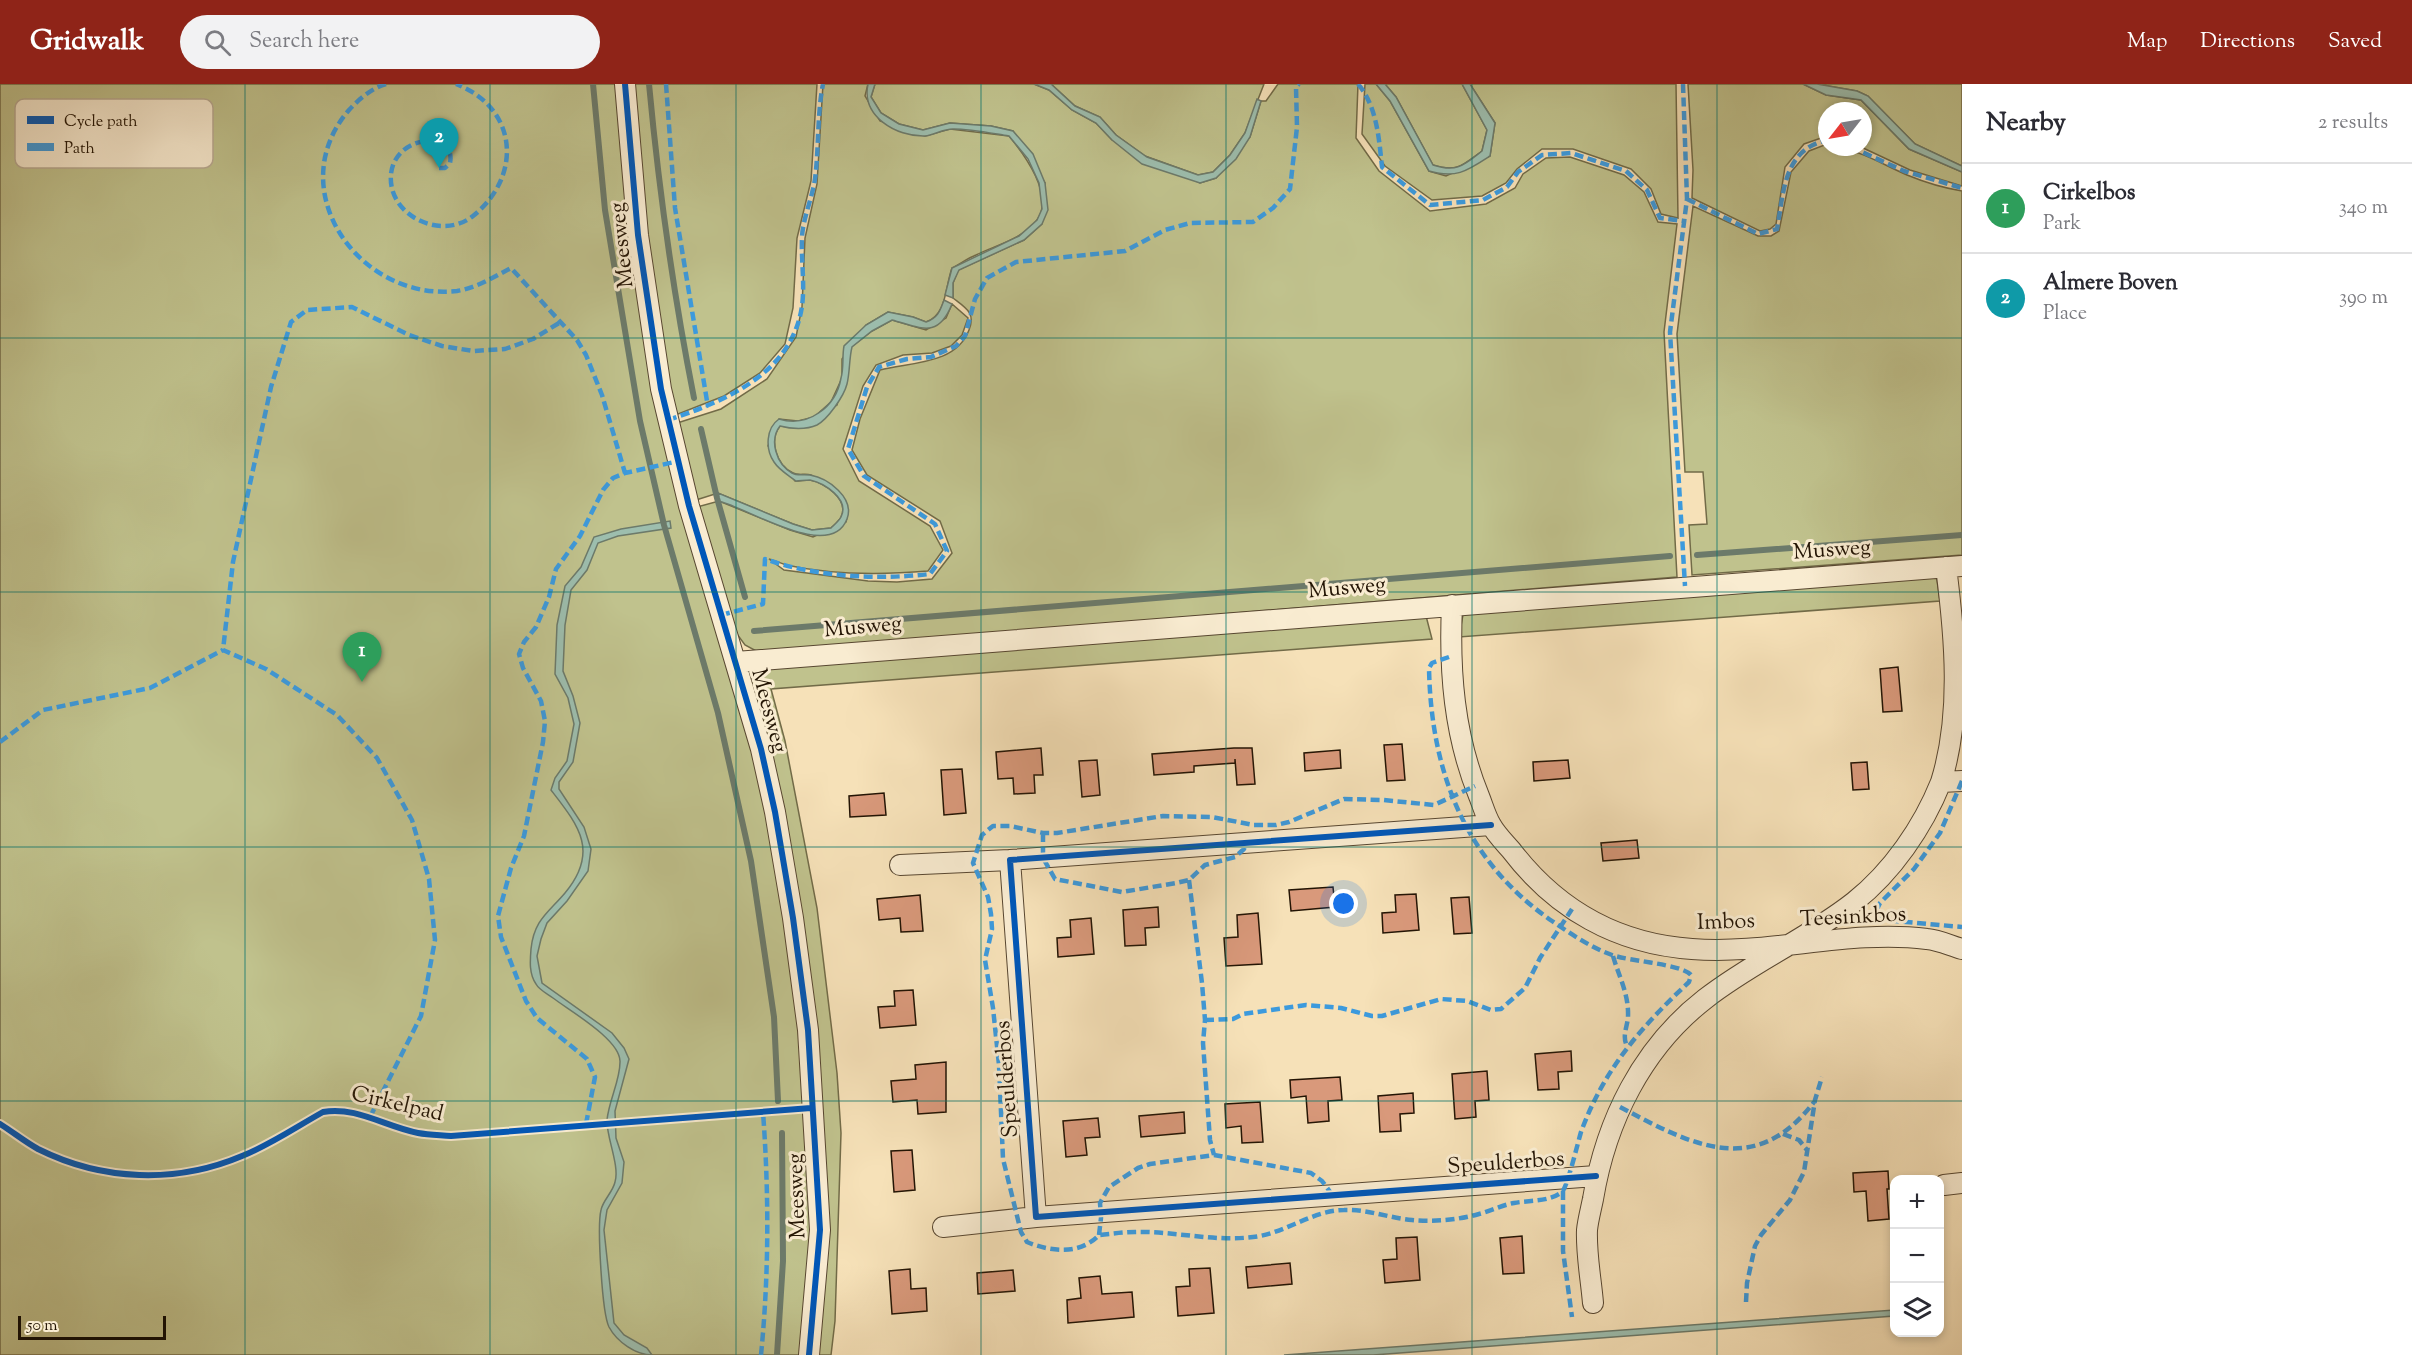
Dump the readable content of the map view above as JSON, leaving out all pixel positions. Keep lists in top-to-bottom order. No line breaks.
{"streets":{"street":["Meesweg","Musweg","Teesinkbos","Imbos","Speulderbos"],"cycle path":["Cirkelpad"]},"crossings":[["Meesweg","Musweg"],["Musweg","Imbos"],["Teesinkbos","Imbos"],["Teesinkbos","Speulderbos"]],"legend":["Cycle path","Path"],"scale_bar":"50 m","north":"bottom left","page":{"header":"Gridwalk","search":"Search here","nav":["Map","Directions","Saved"],"heading":["Nearby","2 results"],"pins":["2","1"],"list":[{"mark":"1","name":"Cirkelbos","note":"Park","value":"340 m"},{"mark":"2","name":"Almere Boven","note":"Place","value":"390 m"}],"map_buttons":["+","−"],"scale":"50 m"}}
